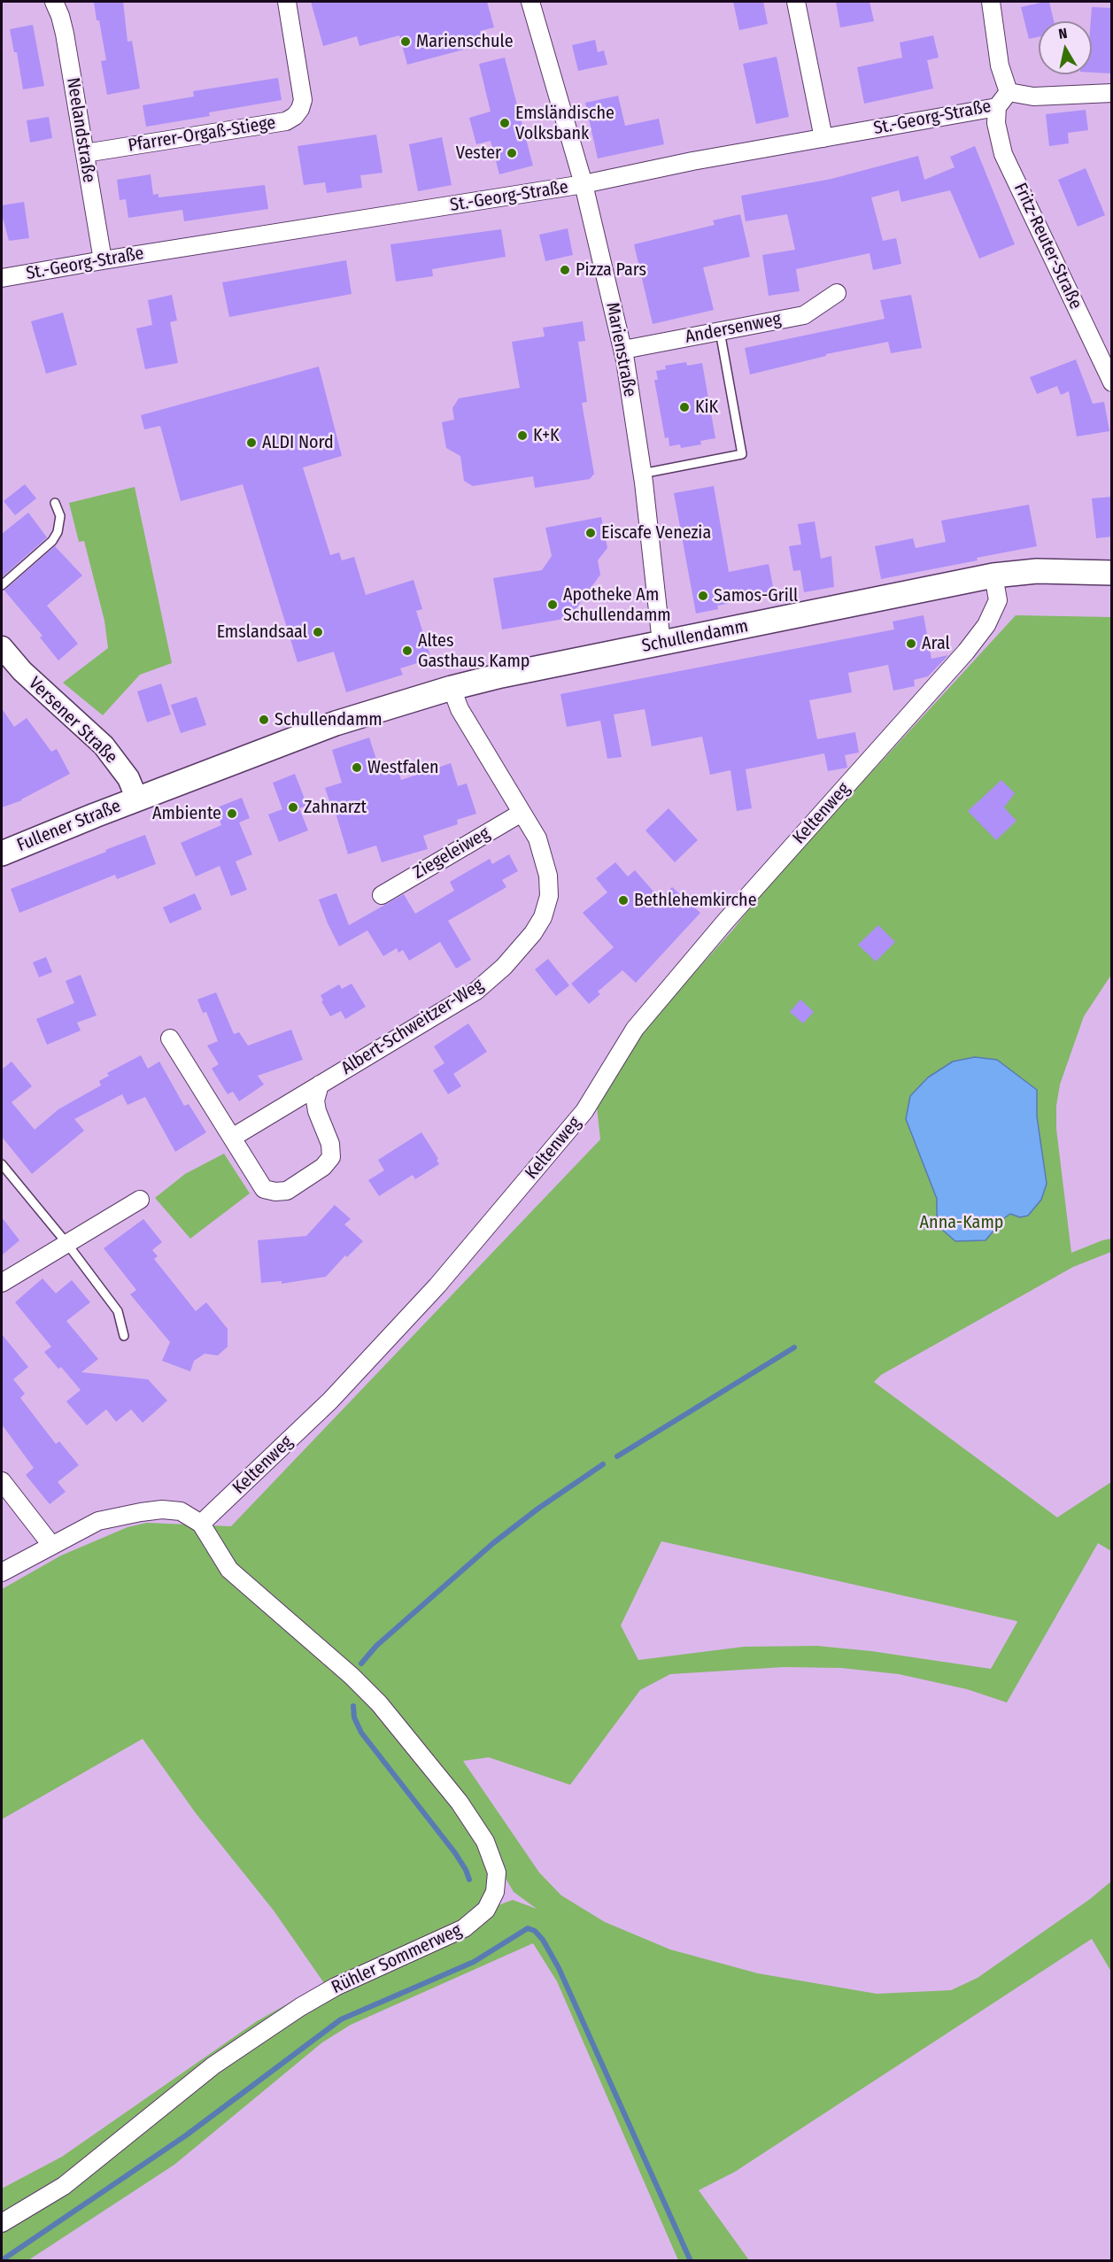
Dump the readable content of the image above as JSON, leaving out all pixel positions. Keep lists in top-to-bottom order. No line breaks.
{"streets":{"main road":["Schullendamm","Fullener Straße"],"street":["St.-Georg-Straße","Neelandstraße","Pfarrer-Orgaß-Stiege","Fritz-Reuter-Straße","Andersenweg","Marienstraße","Versener Straße","Keltenweg","Ziegeleiweg","Albert-Schweitzer-Weg","Rühler Sommerweg"]},"crossings":[["St.-Georg-Straße","Neelandstraße"],["St.-Georg-Straße","Fritz-Reuter-Straße"],["St.-Georg-Straße","Marienstraße"],["Neelandstraße","Pfarrer-Orgaß-Stiege"],["Andersenweg","Marienstraße"],["Marienstraße","Schullendamm"],["Schullendamm","Versener Straße"],["Schullendamm","Keltenweg"],["Schullendamm","Fullener Straße"],["Schullendamm","Albert-Schweitzer-Weg"],["Versener Straße","Fullener Straße"],["Keltenweg","Rühler Sommerweg"],["Ziegeleiweg","Albert-Schweitzer-Weg"]],"parks":["Anna-Kamp"],"places":["Marienschule","Emsländische Volksbank","Vester","Pizza Pars","KiK","K+K","ALDI Nord","Eiscafe Venezia","Samos-Grill","Apotheke Am Schullendamm","Emslandsaal","Aral","Altes Gasthaus Kamp","Schullendamm","Westfalen","Zahnarzt","Ambiente","Bethlehemkirche"],"north":"top"}
